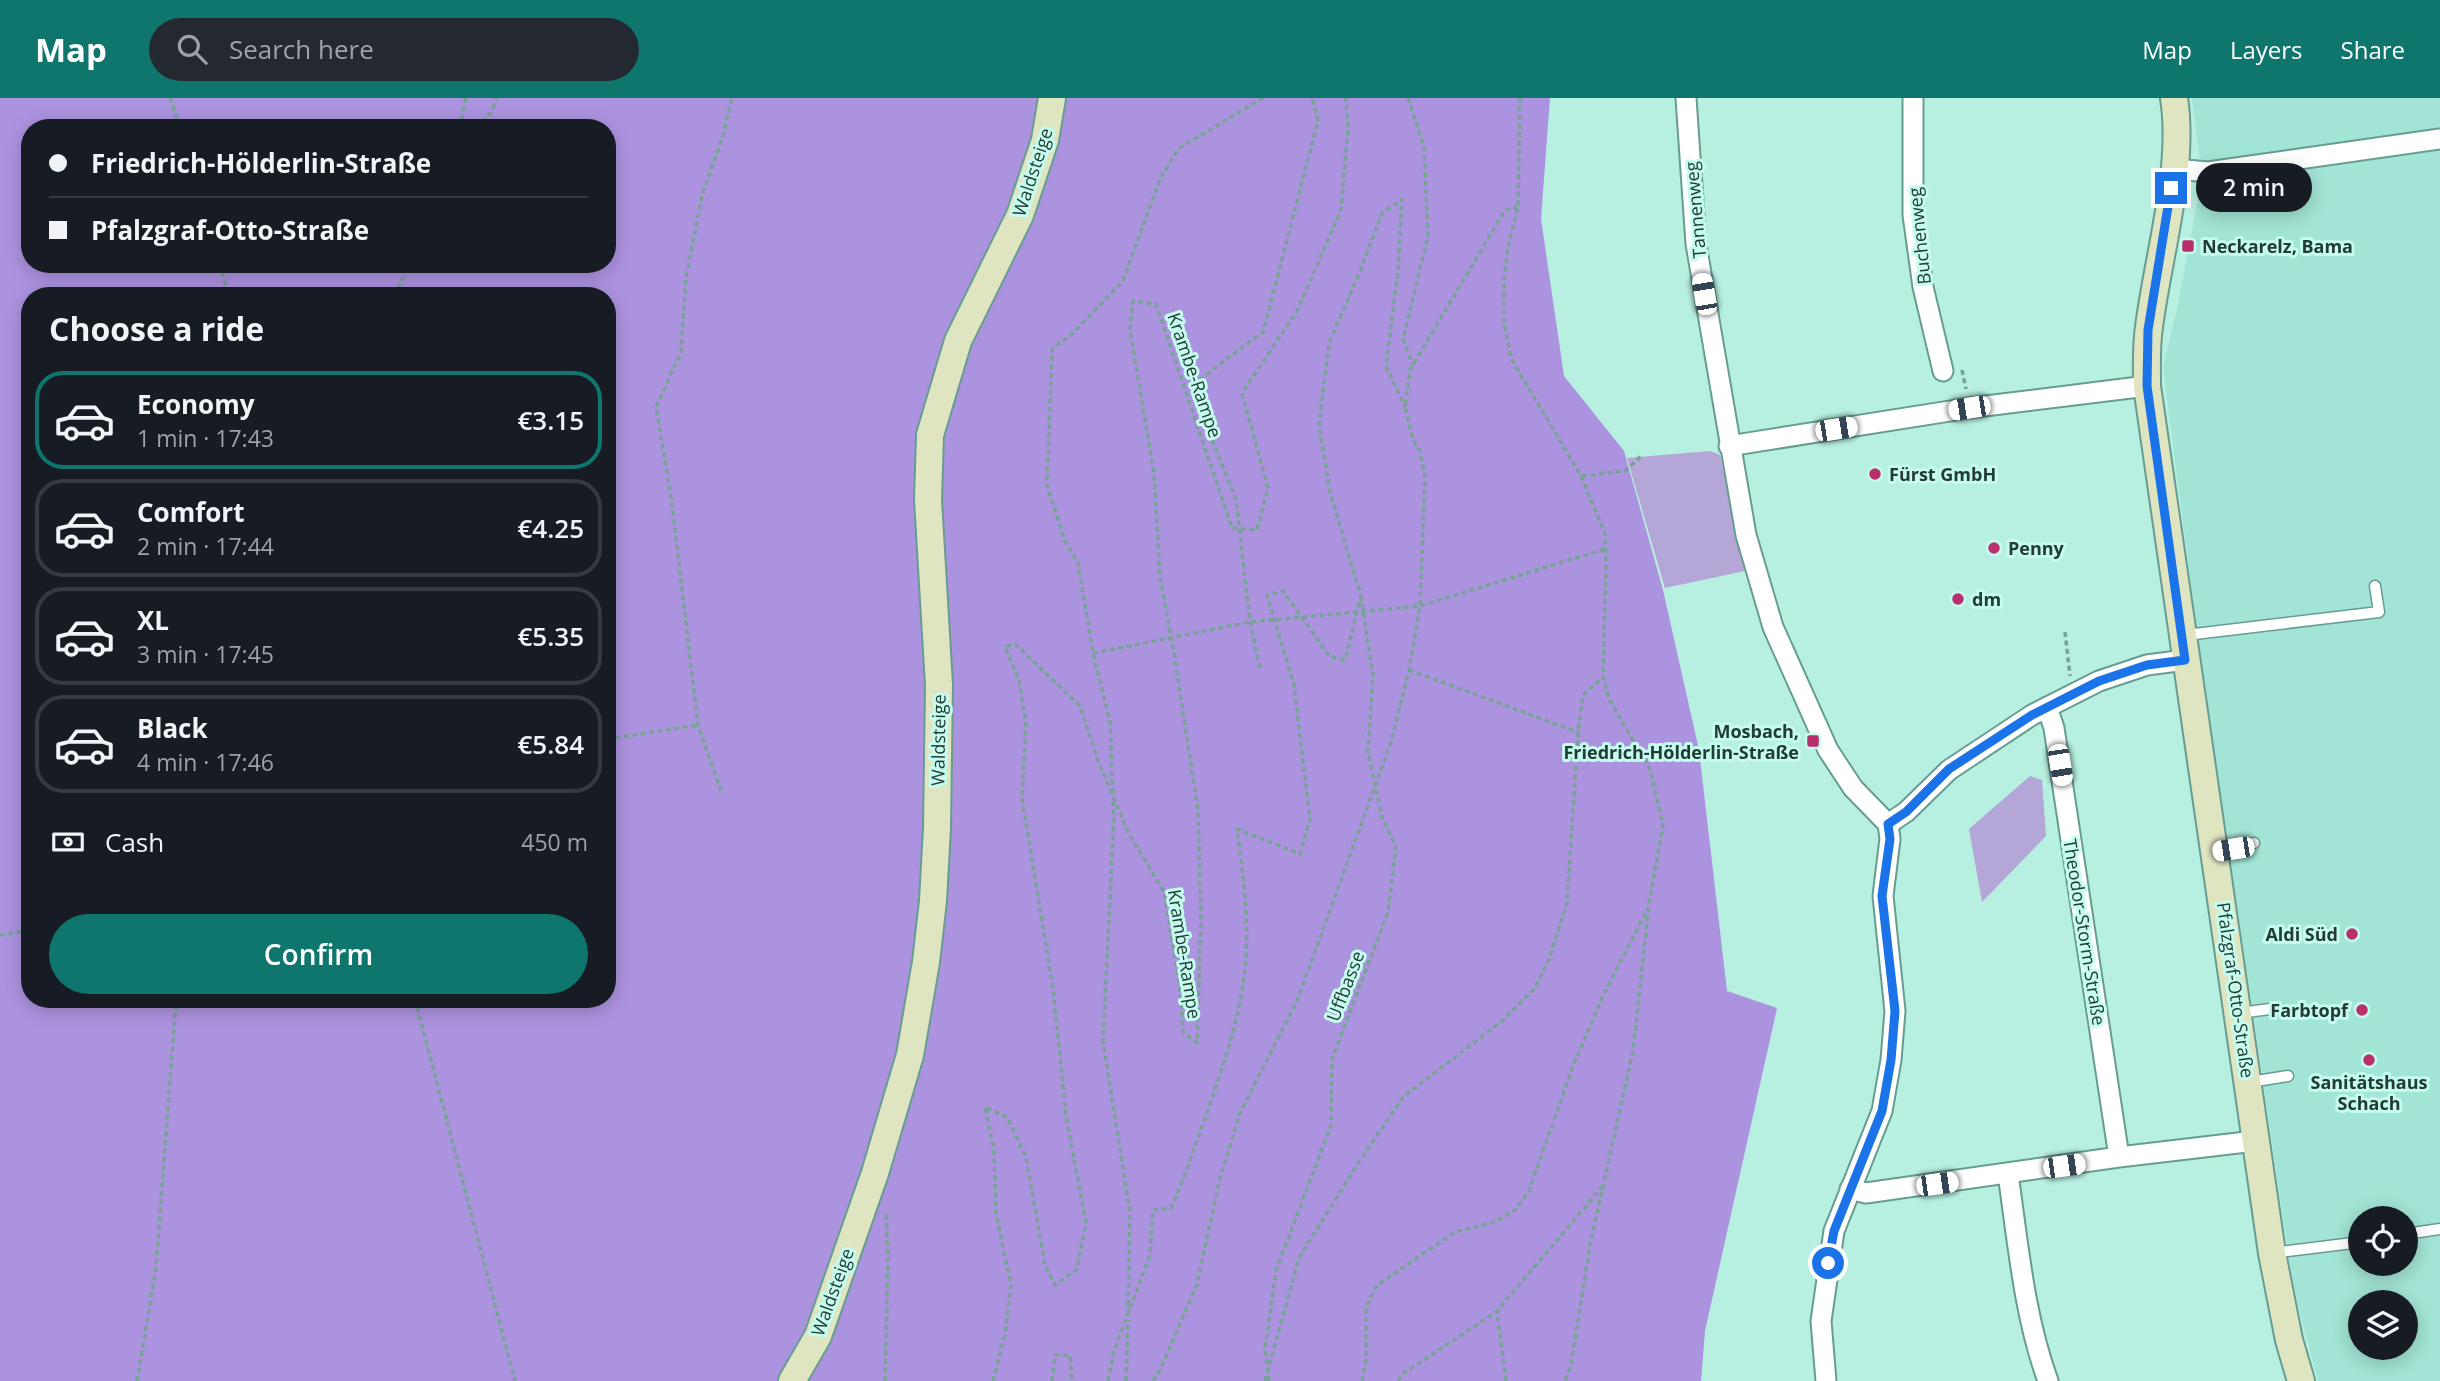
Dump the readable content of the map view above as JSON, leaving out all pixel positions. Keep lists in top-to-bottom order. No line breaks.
{"streets":{"street":["Waldsteige","Tannenweg","Buchenweg","Theodor-Storm-Straße","Pfalzgraf-Otto-Straße"],"path":["Krambe-Rampe","Uffbasse"]},"places":{"transit":["Neckarelz, Bama","Mosbach, Friedrich-Hölderlin-Straße"],"other":["Fürst GmbH","Penny","dm","Aldi Süd","Farbtopf","Sanitätshaus Schach"]},"page":{"header":"Map","search":"Search here","nav":["Map","Layers","Share"],"banner":["Friedrich-Hölderlin-Straße","Pfalzgraf-Otto-Straße"],"bubble":"2 min","heading":"Choose a ride","list":[{"name":"Economy","note":"1 min · 17:43","value":"€3.15"},{"name":"Comfort","note":"2 min · 17:44","value":"€4.25"},{"name":"XL","note":"3 min · 17:45","value":"€5.35"},{"name":"Black","note":"4 min · 17:46","value":"€5.84"}],"pay":["Cash","450 m"],"buttons":"Confirm"}}
